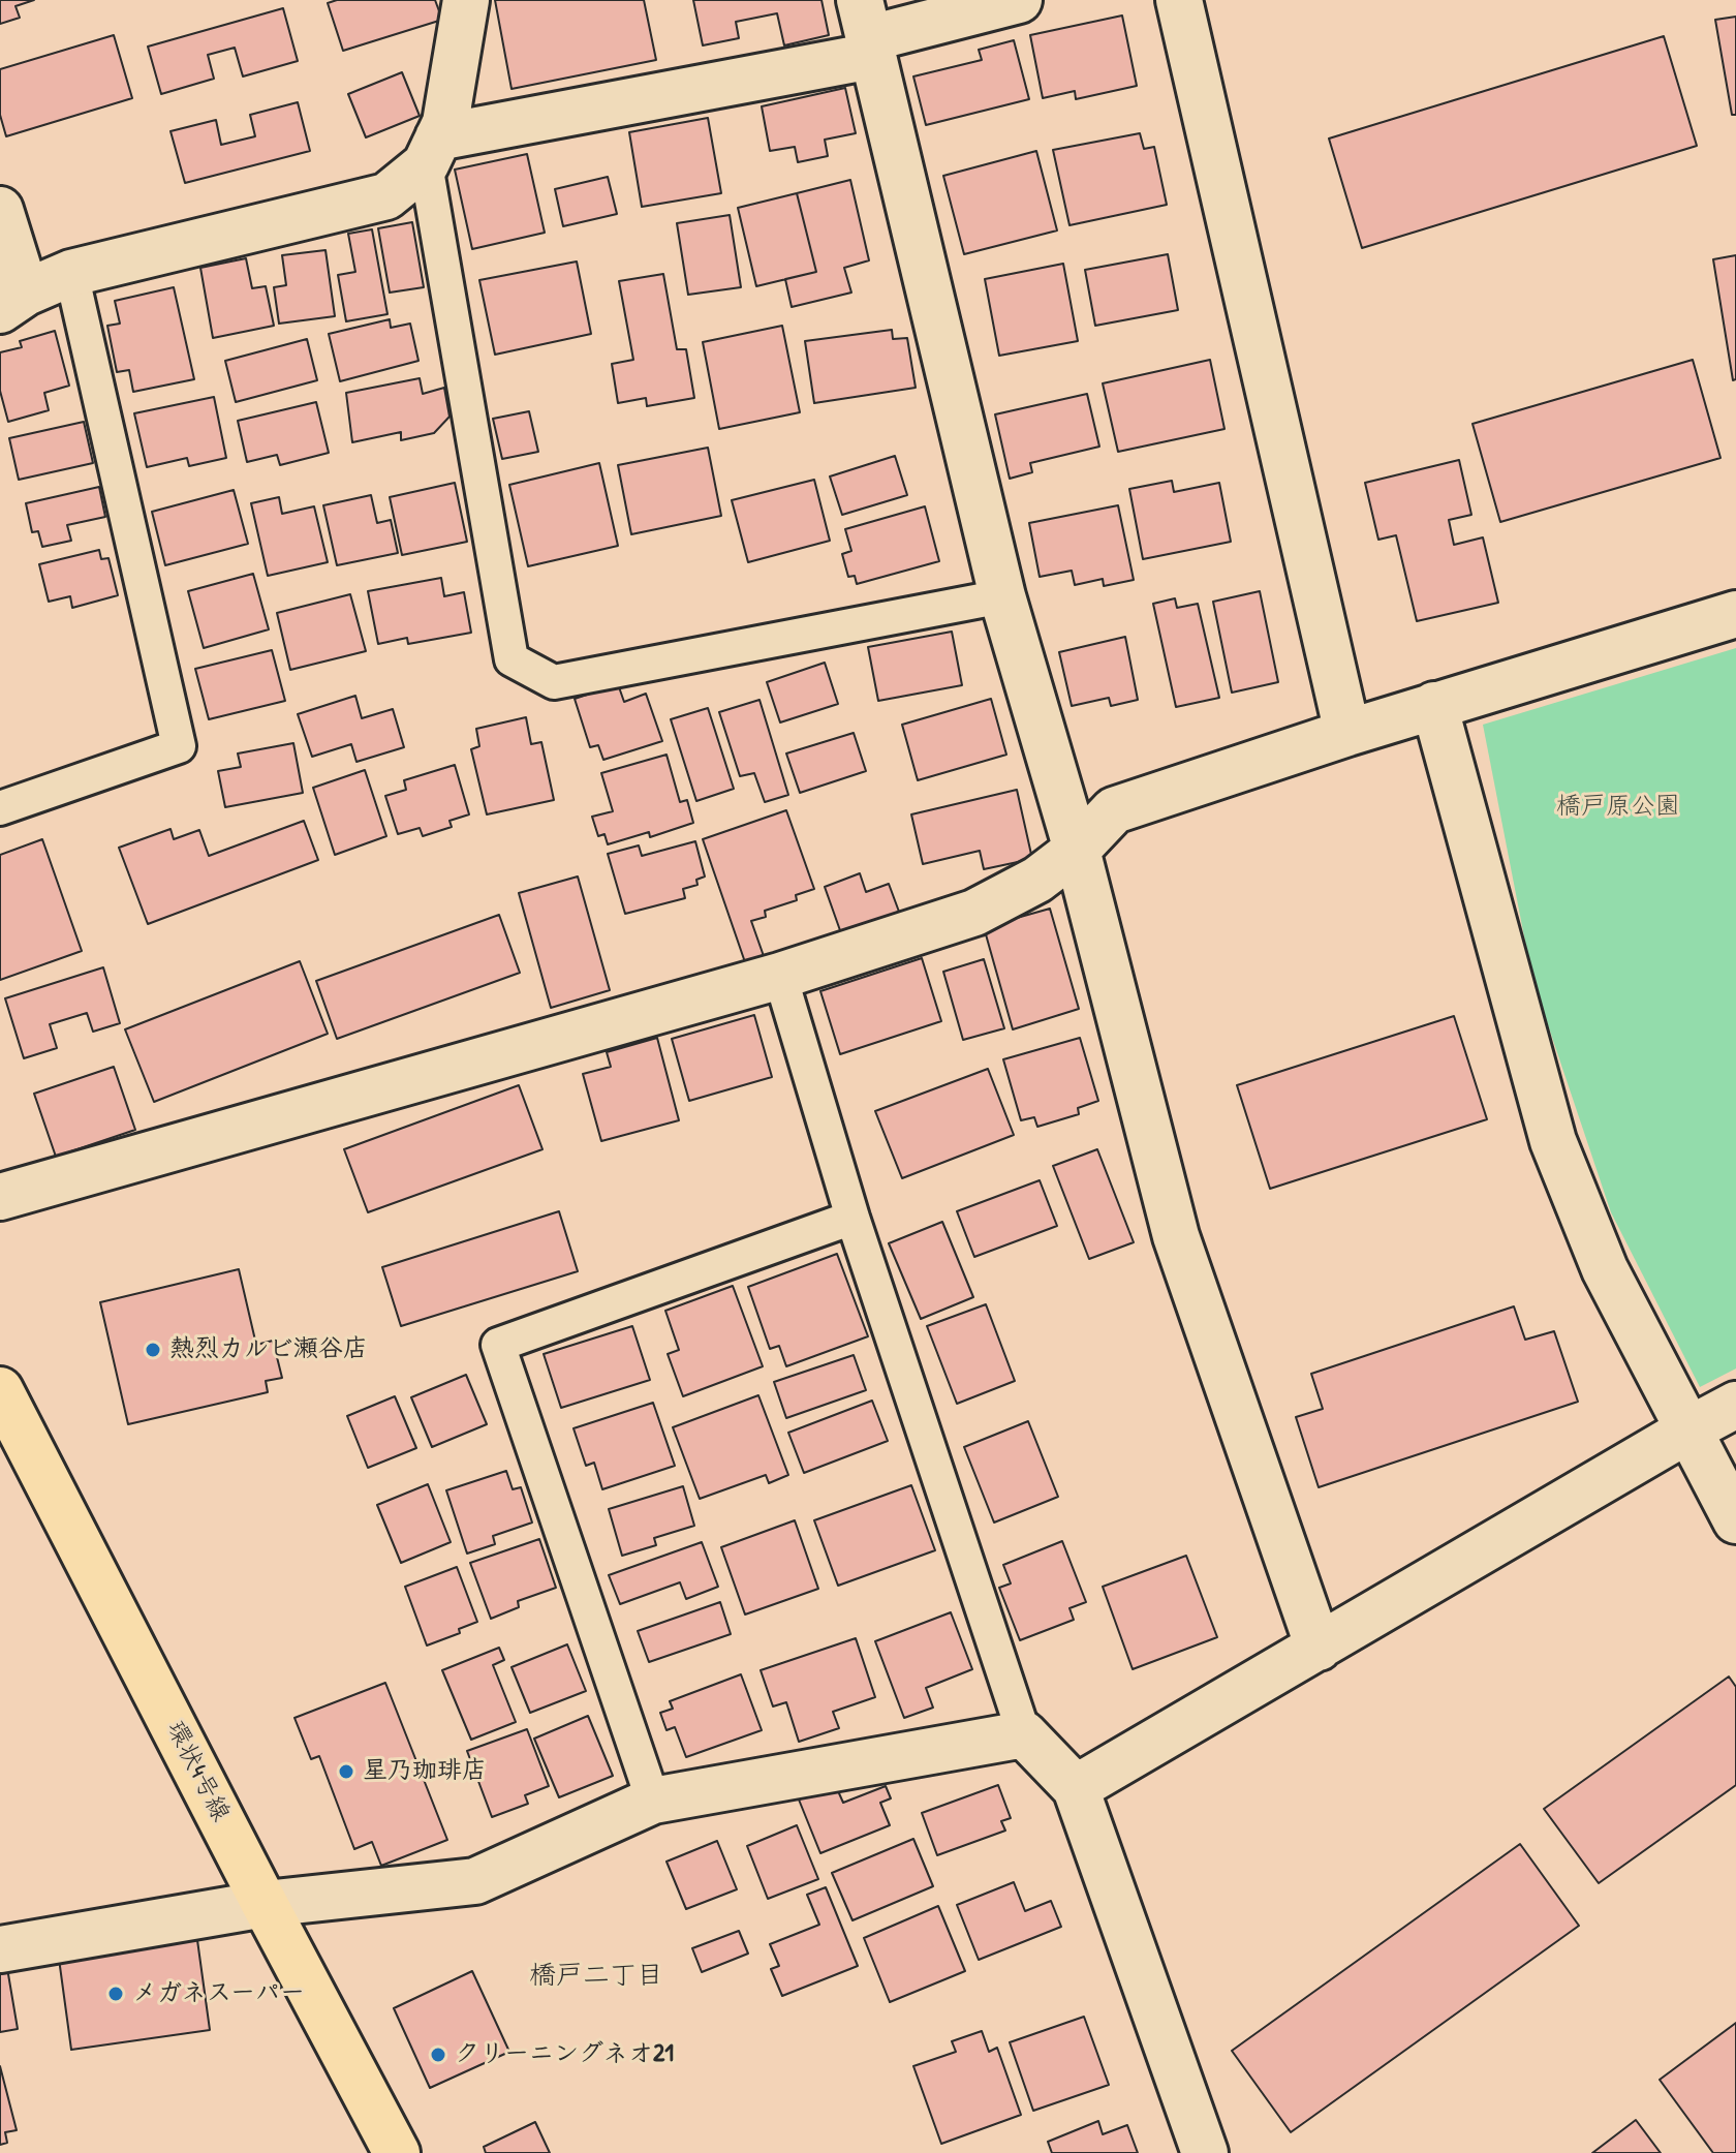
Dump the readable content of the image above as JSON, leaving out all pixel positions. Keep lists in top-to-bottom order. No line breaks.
{"streets":{"main road":["環状4号線"]},"districts":["橋戸二丁目"],"parks":["橋戸原公園"],"places":["熱烈カルビ瀬谷店","星乃珈琲店","メガネスーパー","クリーニングネオ21"]}
